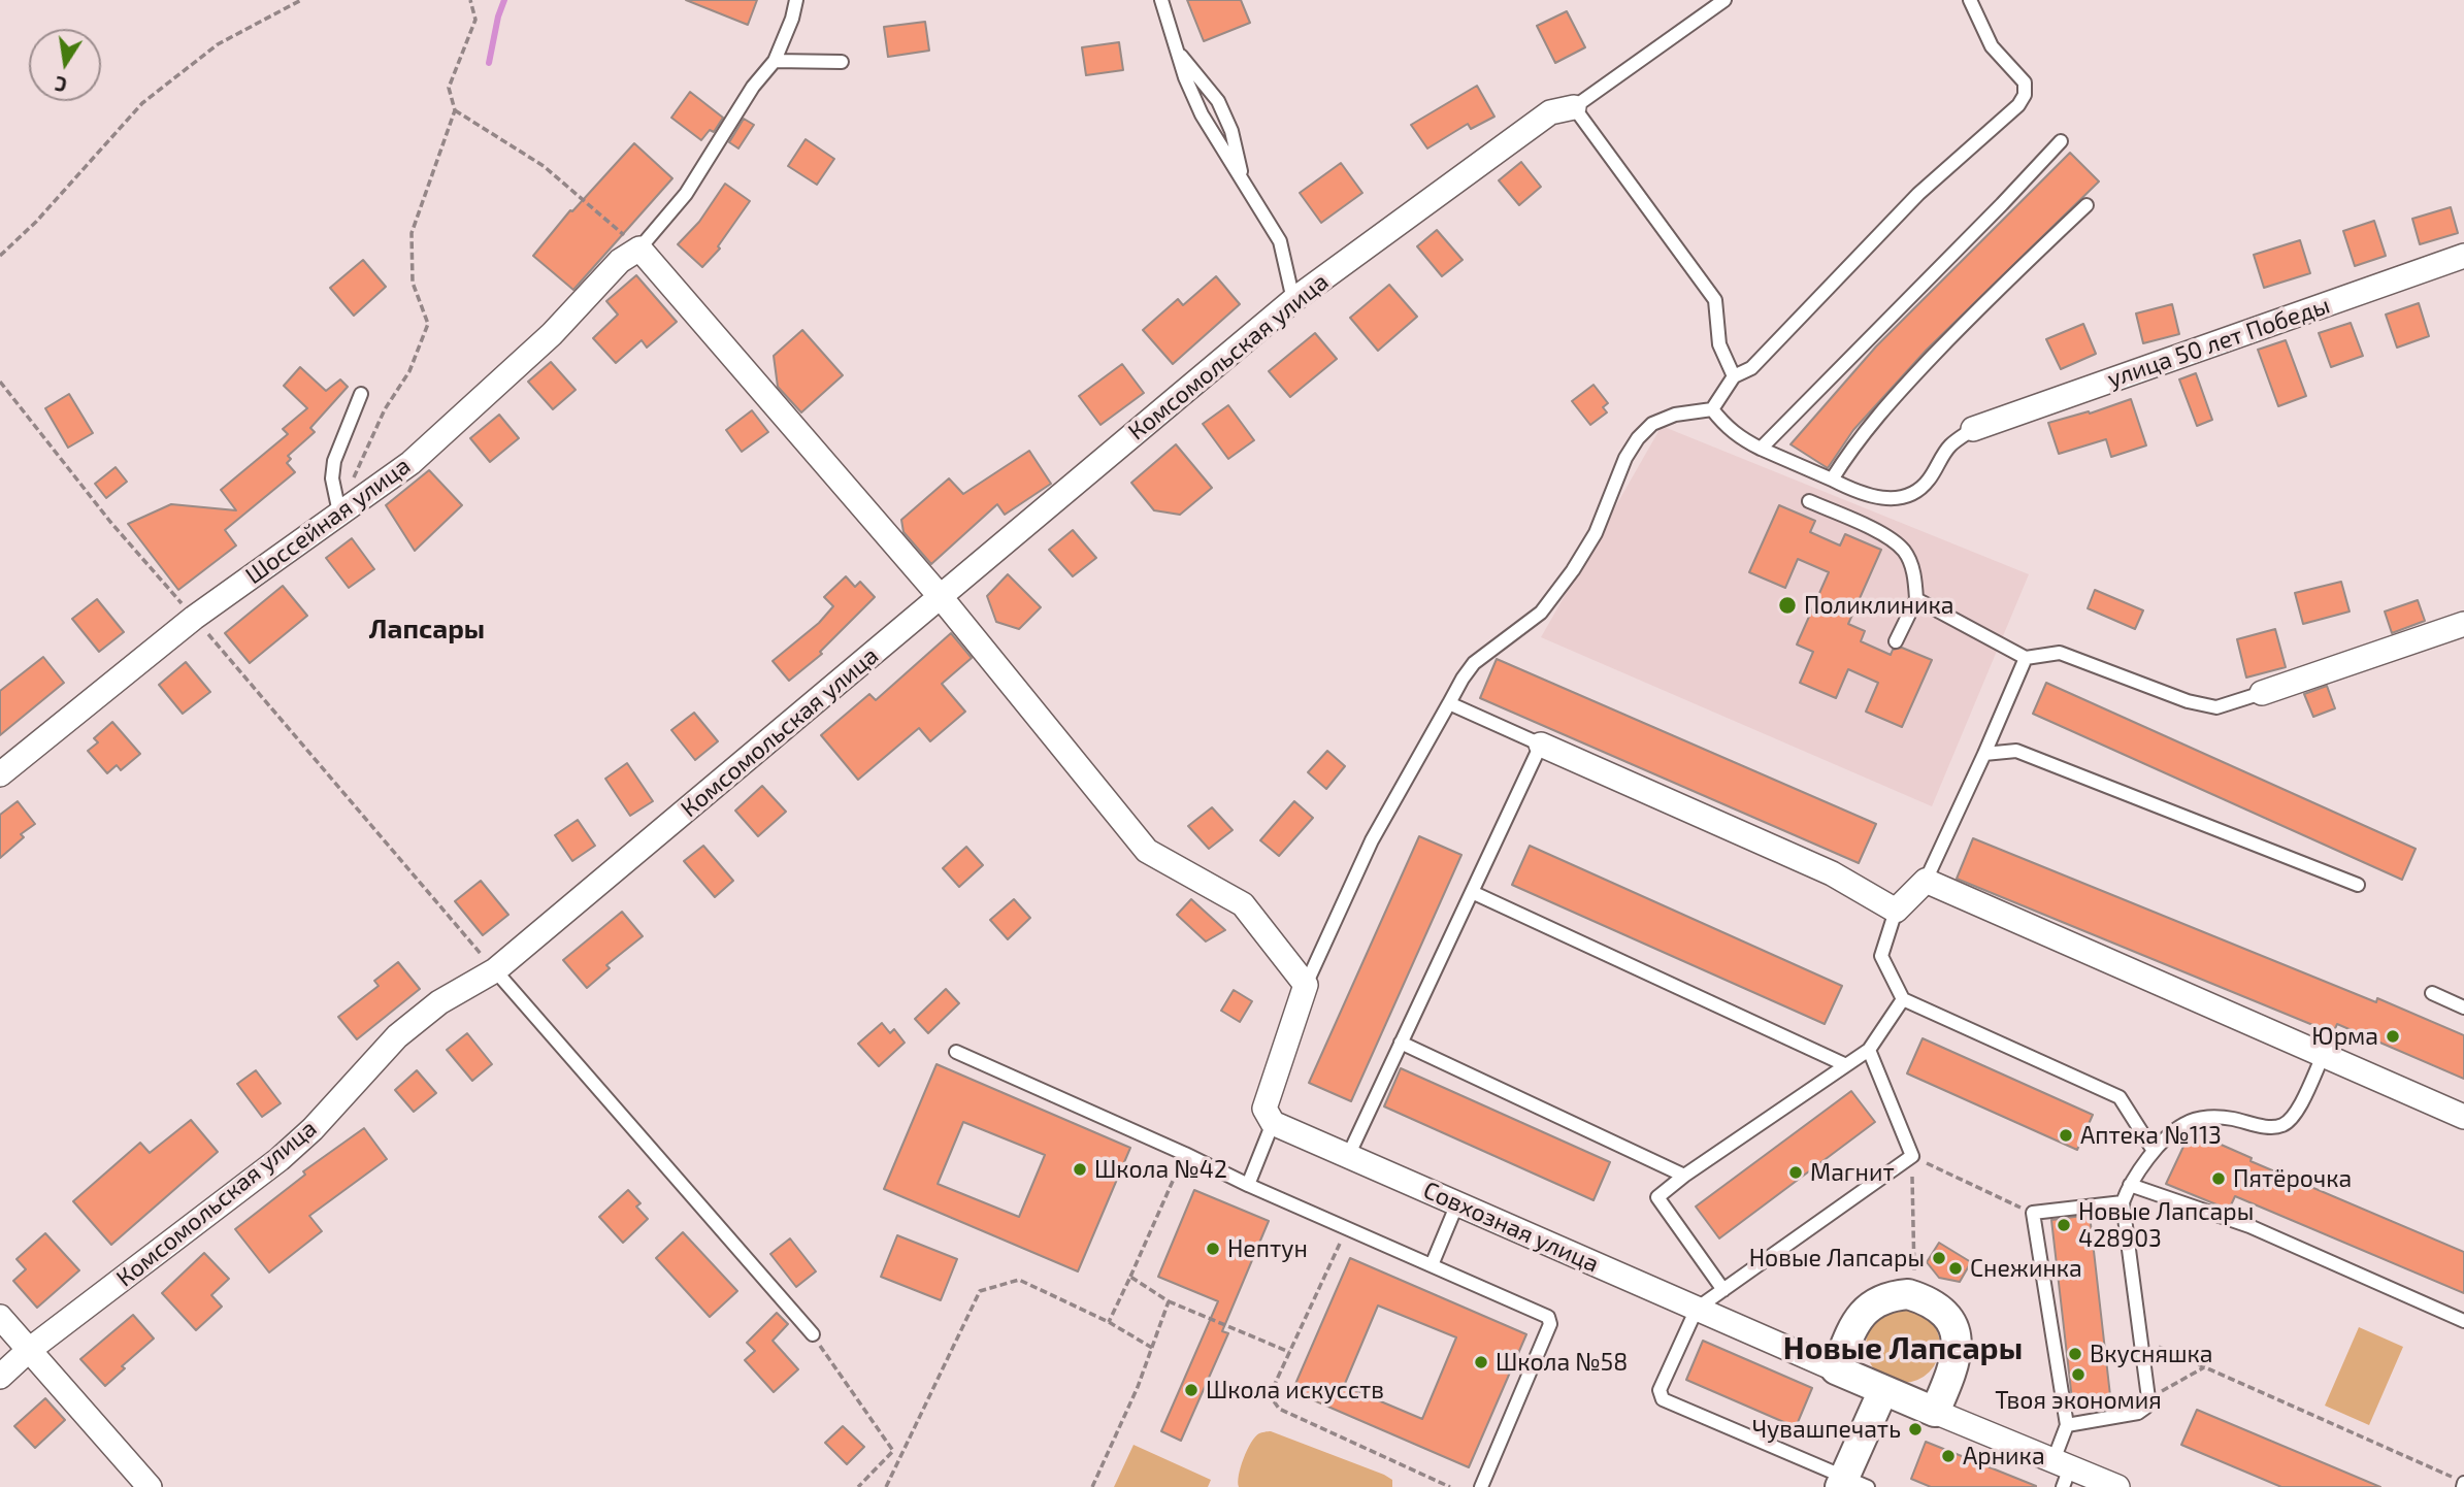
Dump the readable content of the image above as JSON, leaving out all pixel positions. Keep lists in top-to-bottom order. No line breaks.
{"streets":{"street":["улица 50 лет Победы","Комсомольская улица","Шоссейная улица","Совхозная улица"]},"districts":["Лапсары","Новые Лапсары"],"places":["Поликлиника","Юрма","Аптека №113","Школа №42","Магнит","Пятёрочка","Новые Лапсары 428903","Нептун","Новые Лапсары","Снежинка","Вкусняшка","Школа №58","Твоя экономия","Школа искусств","Чувашпечать","Арника"],"north":"bottom"}
